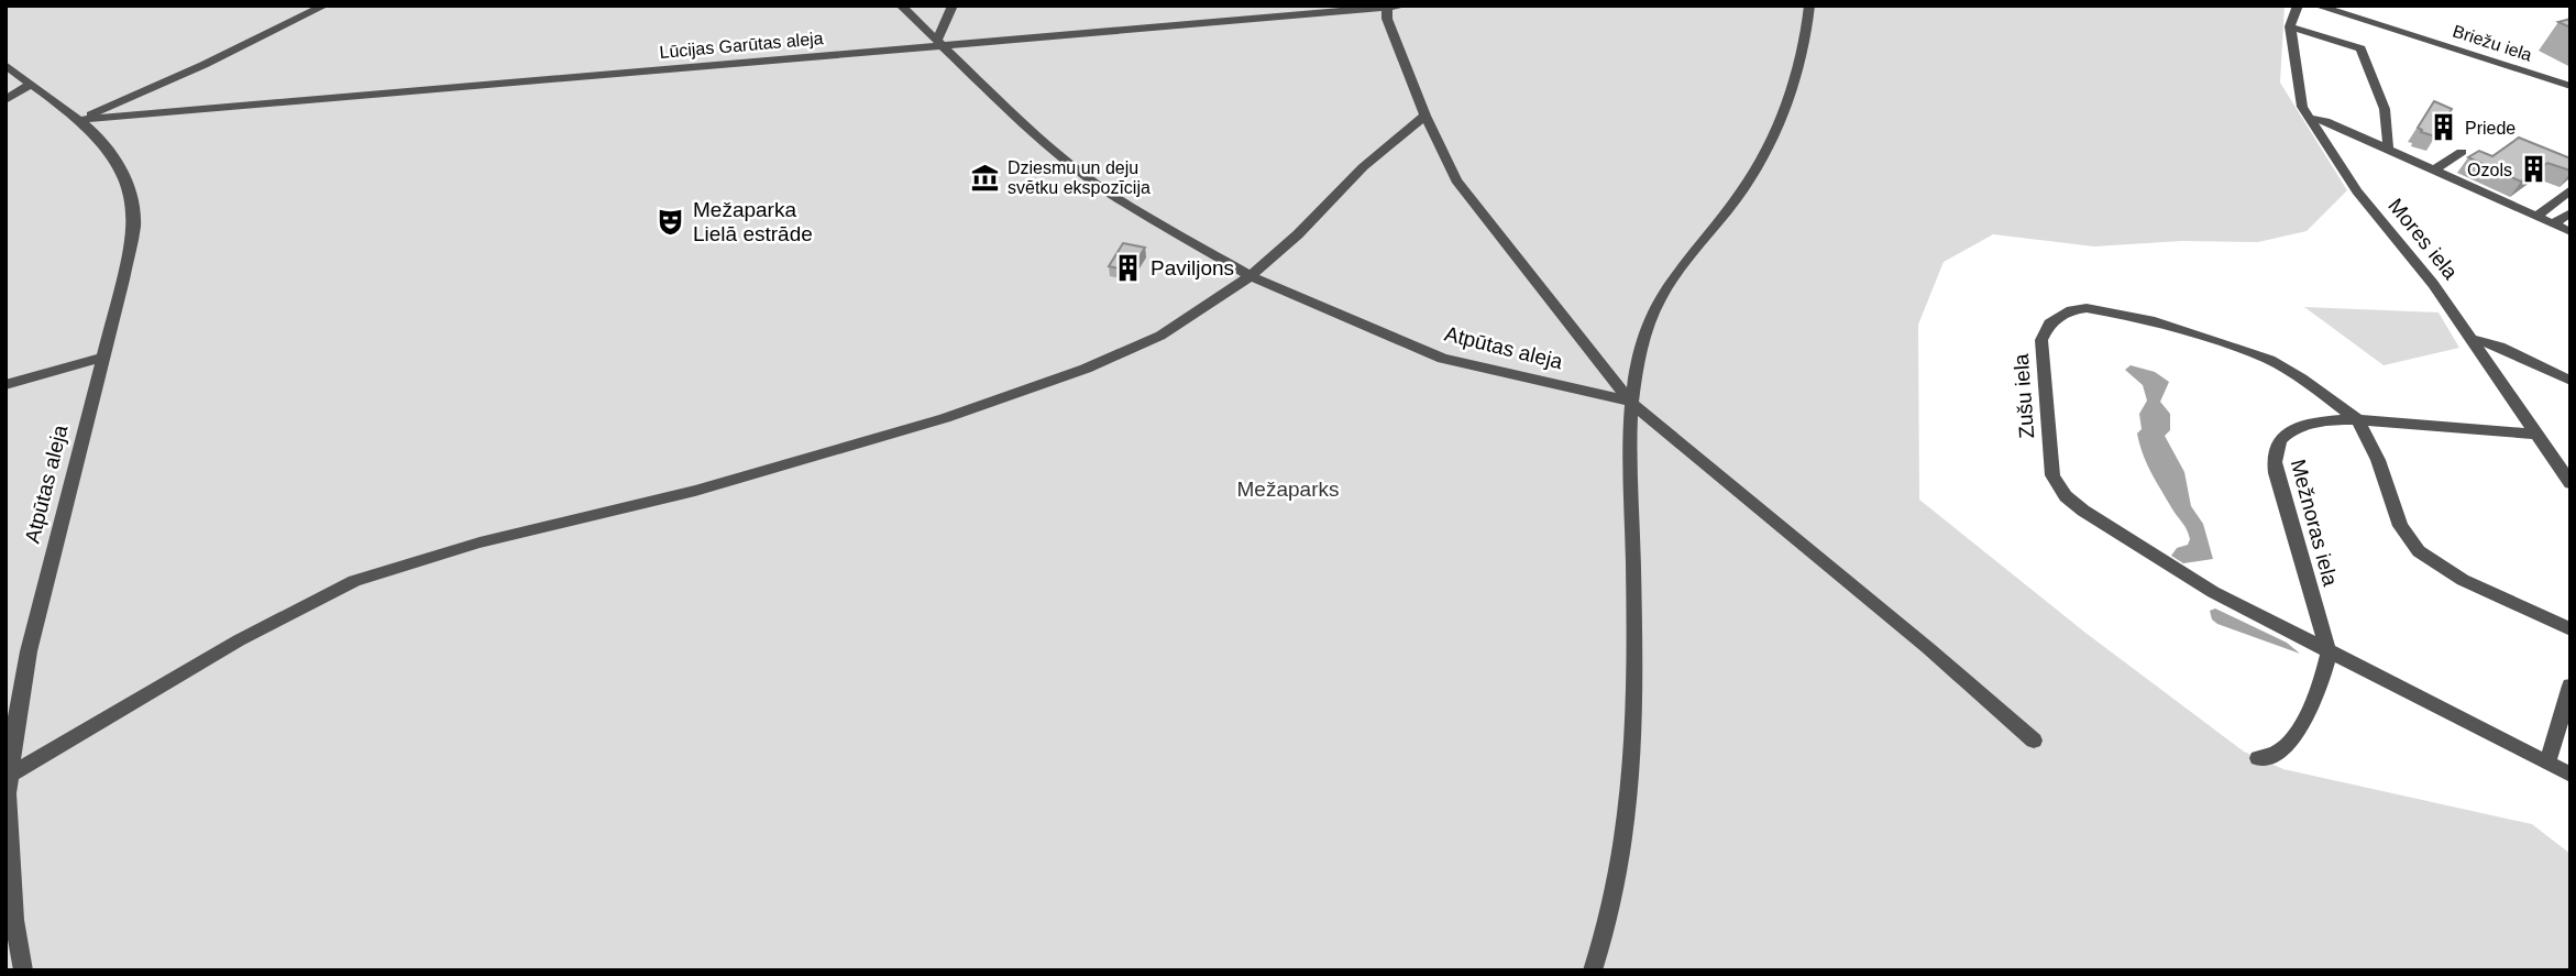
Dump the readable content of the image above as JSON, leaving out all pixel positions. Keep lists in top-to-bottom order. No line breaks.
{"streets":{"street":["Briežu iela","Lūcijas Garūtas aleja","Mores iela","Atpūtas aleja","Zušu iela","Mežnoras iela"]},"crossings":[["Lūcijas Garūtas aleja","Atpūtas aleja"],["Mores iela","Mežnoras iela"],["Zušu iela","Mežnoras iela"]],"parks":["Mežaparks"],"places":{"building":["Priede","Ozols","Paviljons"],"museum":["Dziesmu un deju svētku ekspozīcija"],"theatre":["Mežaparka Lielā estrāde"]}}
